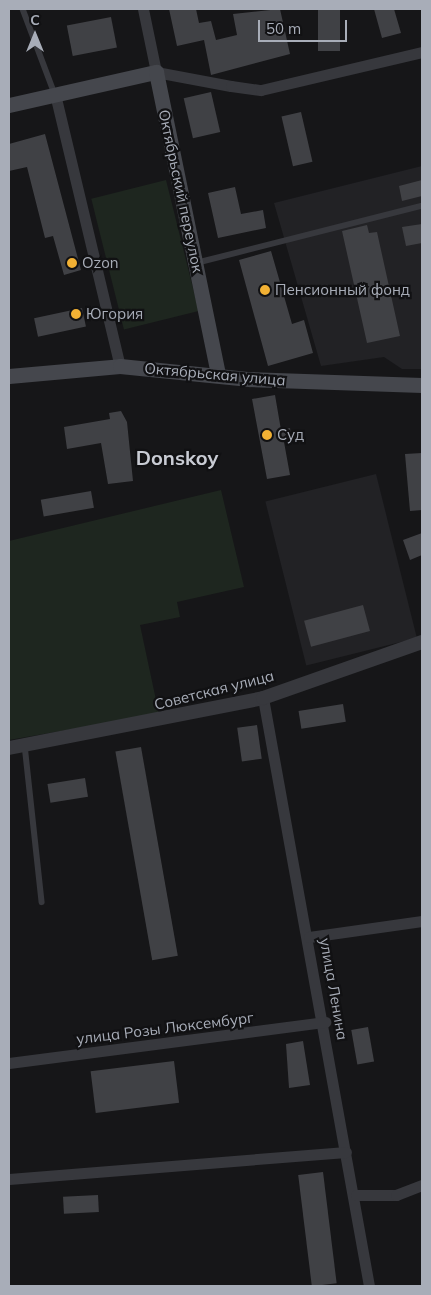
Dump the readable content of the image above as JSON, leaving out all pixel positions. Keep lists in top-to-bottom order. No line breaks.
{"streets":{"main road":["Октябрьский переулок","Октябрьская улица"],"street":["Советская улица","улица Ленина","улица Розы Люксембург"]},"crossings":[["Октябрьский переулок","Октябрьская улица"],["Советская улица","улица Ленина"],["улица Ленина","улица Розы Люксембург"]],"districts":["Donskoy"],"places":["Ozon","Пенсионный фонд","Югория","Суд"],"scale_bar":"50 m","north":"top"}
